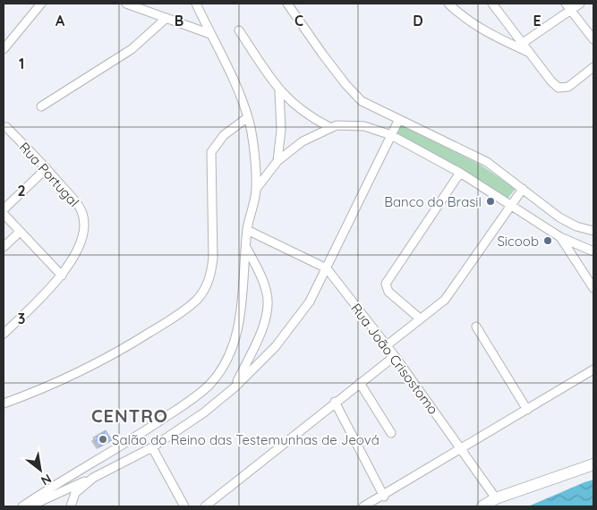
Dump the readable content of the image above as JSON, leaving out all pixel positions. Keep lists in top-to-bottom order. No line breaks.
{"streets":{"street":["Rua Portugal","Rua João Crisostomo"]},"districts":["CENTRO"],"places":["Banco do Brasil","Sicoob","Salão do Reino das Testemunhas de Jeová"],"north":"bottom right","grid":{"columns":["A","B","C","D","E"],"rows":["1","2","3"]}}
